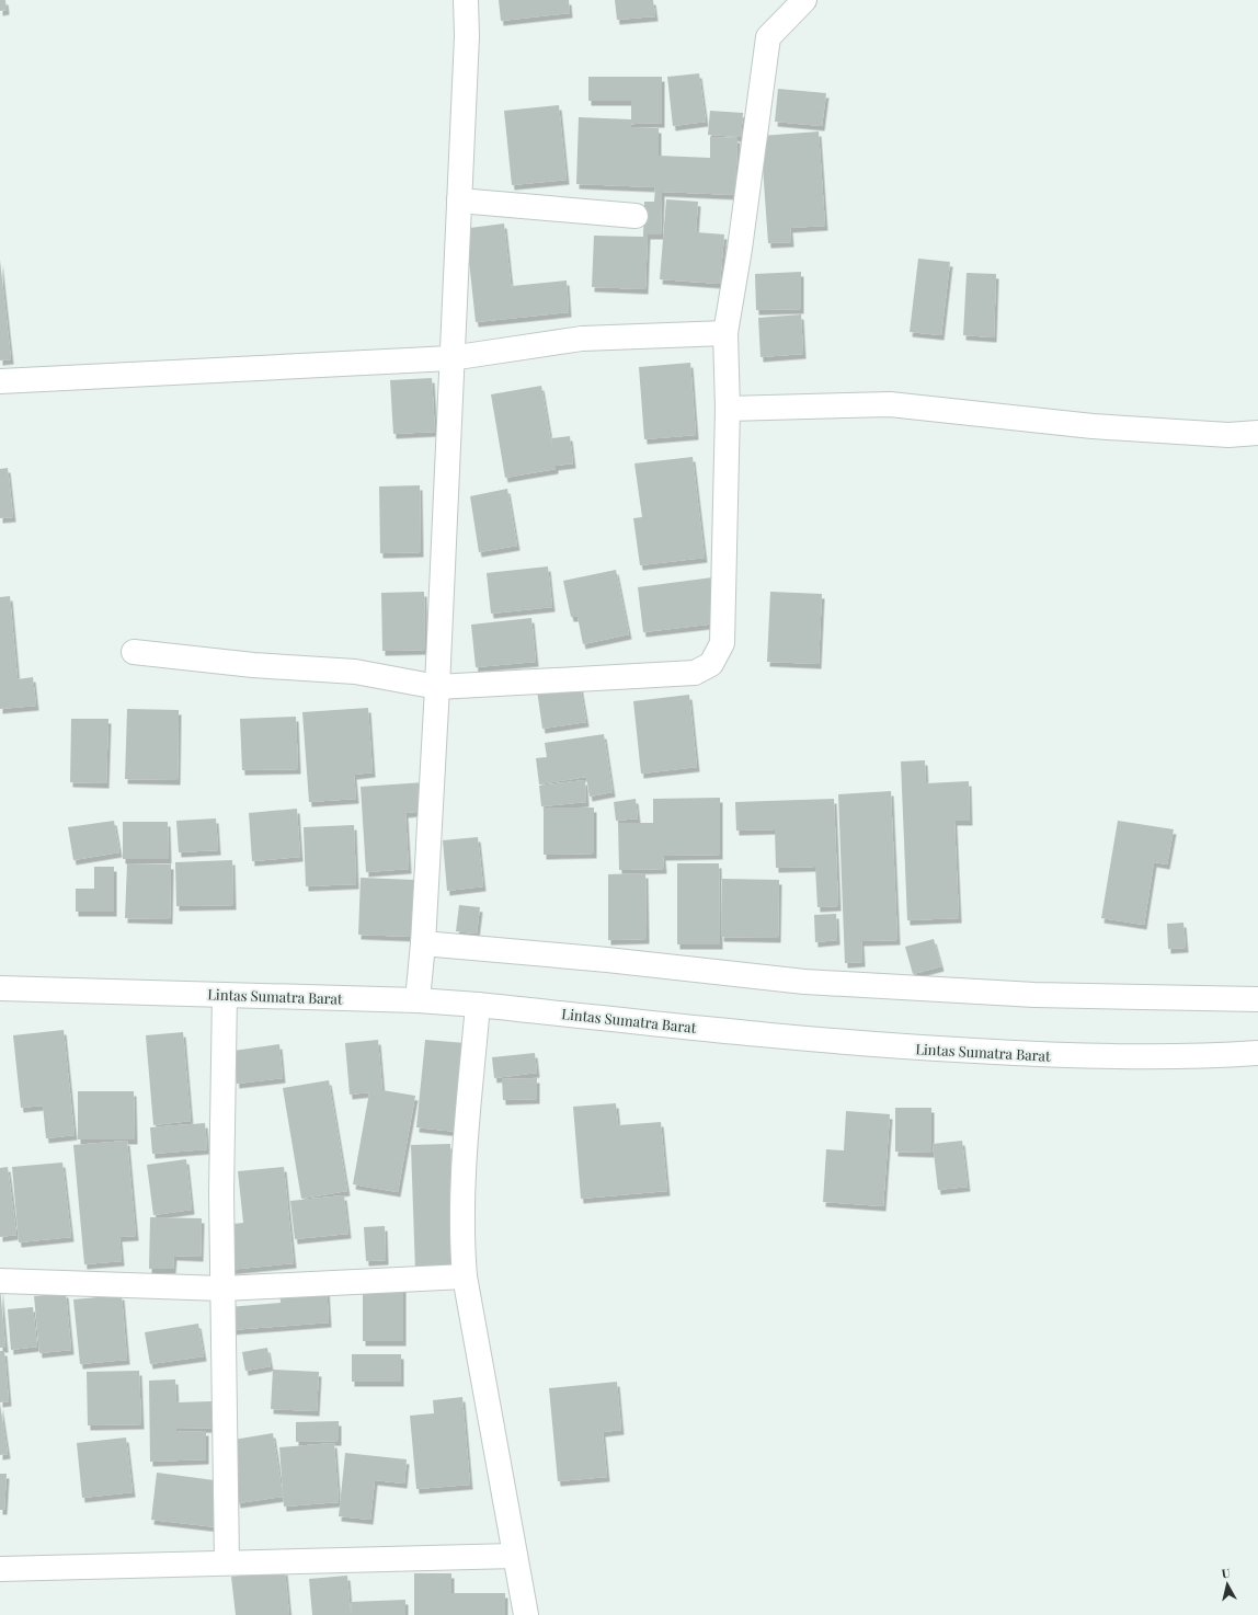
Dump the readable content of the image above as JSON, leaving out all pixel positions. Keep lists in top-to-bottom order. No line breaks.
{"streets":{"main road":["Lintas Sumatra Barat"]},"north":"top"}
